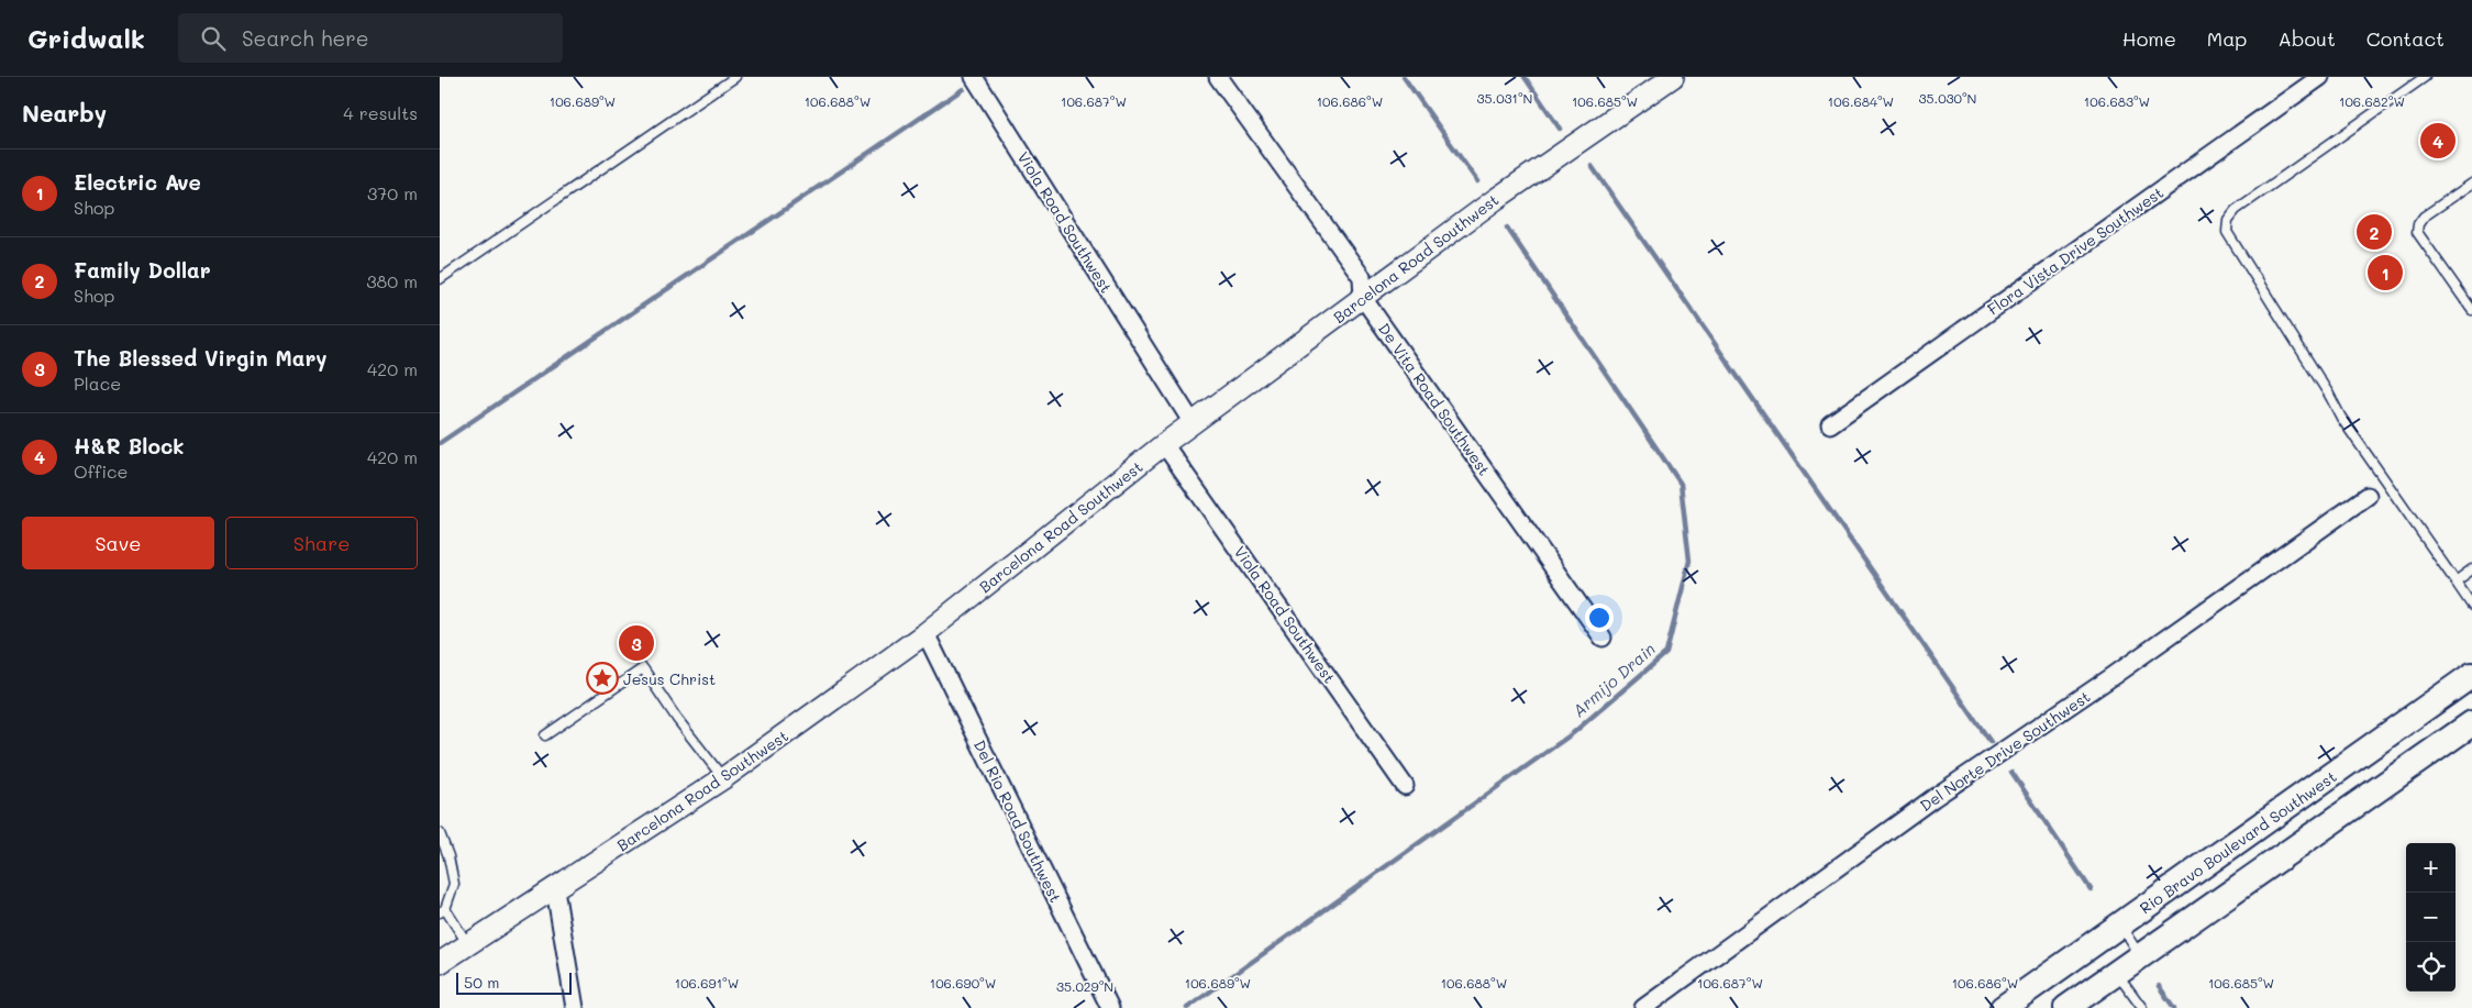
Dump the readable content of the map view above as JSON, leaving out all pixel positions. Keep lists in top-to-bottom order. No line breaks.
{"streets":{"main road":["Rio Bravo Boulevard Southwest"],"street":["Viola Road Southwest","Flora Vista Drive Southwest","Barcelona Road Southwest","De Vita Road Southwest","Del Norte Drive Southwest","Del Rio Road Southwest"]},"crossings":[["Viola Road Southwest","Barcelona Road Southwest"],["Barcelona Road Southwest","De Vita Road Southwest"],["Barcelona Road Southwest","Del Rio Road Southwest"]],"water":["Armijo Drain"],"places":{"place":["Jesus Christ"]},"scale_bar":"50 m","page":{"header":"Gridwalk","search":"Search here","nav":["Home","Map","About","Contact"],"heading":["Nearby","4 results"],"pins":["4","2","1","3"],"list":[{"mark":"1","name":"Electric Ave","note":"Shop","value":"370 m"},{"mark":"2","name":"Family Dollar","note":"Shop","value":"380 m"},{"mark":"3","name":"The Blessed Virgin Mary","note":"Place","value":"420 m"},{"mark":"4","name":"H&R Block","note":"Office","value":"420 m"}],"buttons":["Save","Share"],"map_buttons":["+","−"],"scale":"50 m"},"coordinates":["35.031°N","35.030°N","106.689°W","106.687°W","106.686°W","106.683°W","106.682°W","106.688°W","106.685°W","106.684°W","106.691°W","106.690°W","35.029°N"]}
